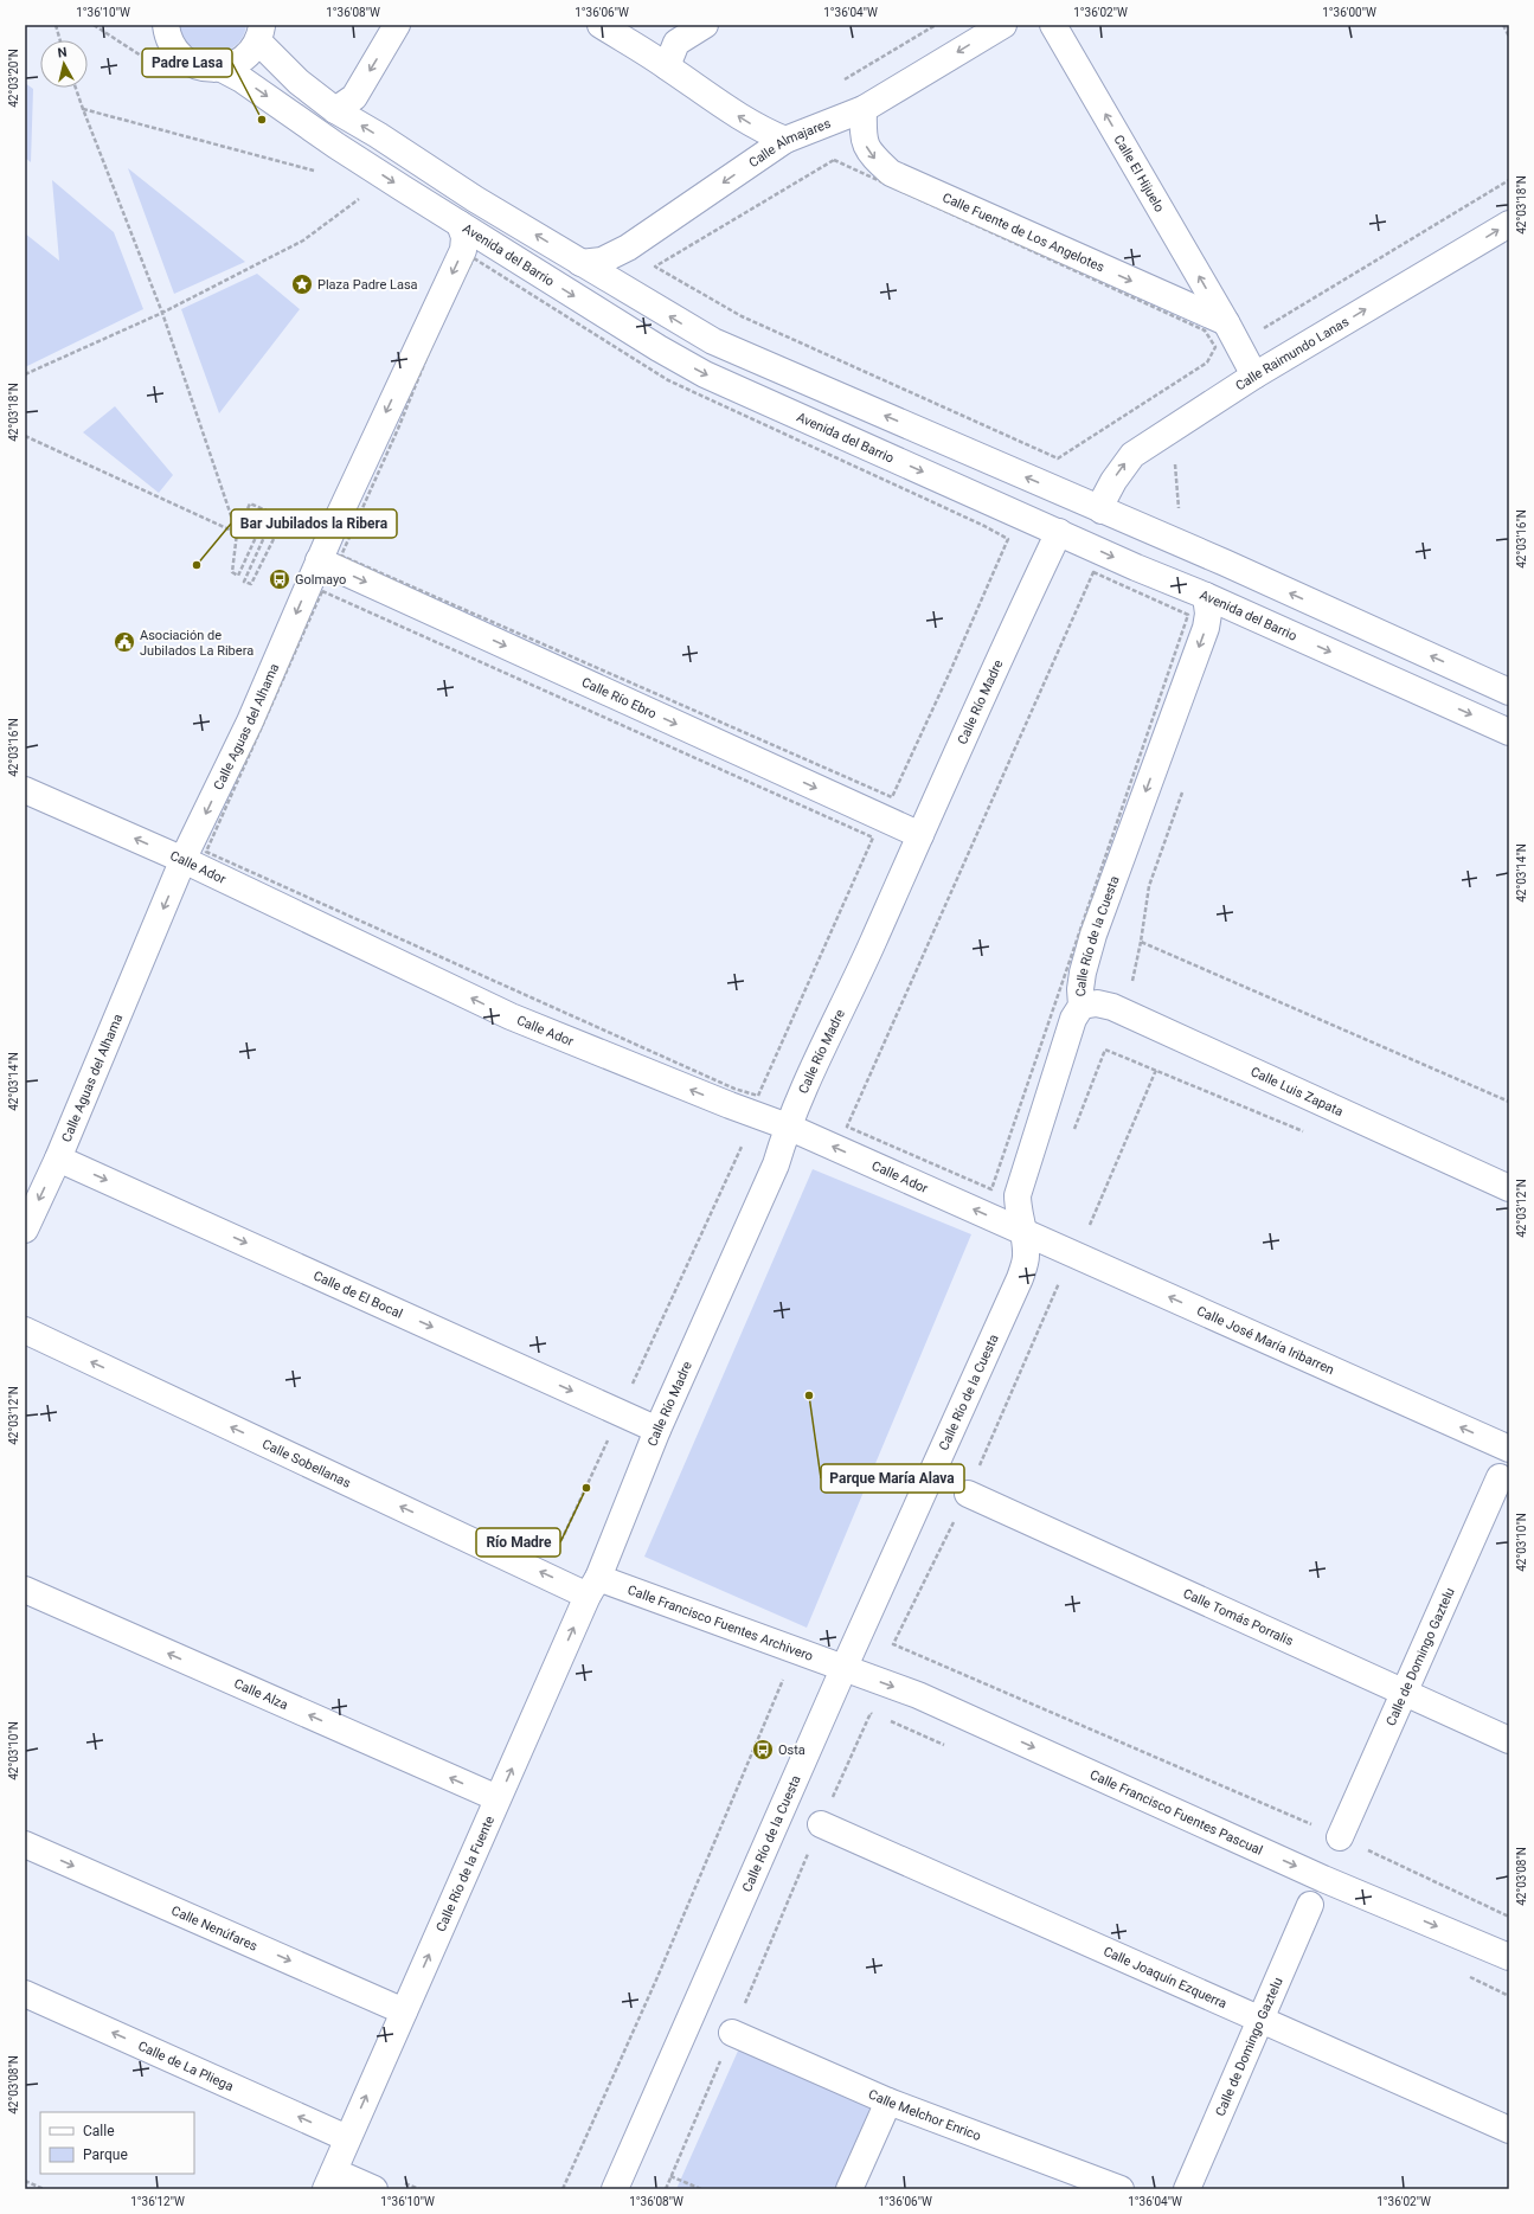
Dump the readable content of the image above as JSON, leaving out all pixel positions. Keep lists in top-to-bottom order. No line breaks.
{"streets":{"street":["Calle Almajares","Calle El Hijuelo","Calle Fuente de Los Angelotes","Avenida del Barrio","Calle Raimundo Lanas","Calle Río Ebro","Calle Río Madre","Calle Aguas del Alhama","Calle Ador","Calle Río de la Cuesta","Calle Luis Zapata","Calle de El Bocal","Calle José María Iribarren","Calle Sobellanas","Calle Tomás Porralis","Calle Francisco Fuentes Archivero","Calle de Domingo Gaztelu","Calle Alza","Calle Francisco Fuentes Pascual","Calle Río de la Fuente","Calle Nenúfares","Calle Joaquín Ezquerra","Calle de La Pliega","Calle Melchor Enrico"]},"crossings":[["Calle Almajares","Calle Fuente de Los Angelotes"],["Calle El Hijuelo","Calle Fuente de Los Angelotes"],["Calle El Hijuelo","Calle Raimundo Lanas"],["Avenida del Barrio","Calle Raimundo Lanas"],["Avenida del Barrio","Calle Río Madre"],["Avenida del Barrio","Calle Aguas del Alhama"],["Avenida del Barrio","Calle Río de la Cuesta"],["Calle Raimundo Lanas","Calle Río Madre"],["Calle Río Ebro","Calle Río Madre"],["Calle Río Ebro","Calle Aguas del Alhama"],["Calle Río Madre","Calle Ador"],["Calle Río Madre","Calle de El Bocal"],["Calle Río Madre","Calle Sobellanas"],["Calle Río Madre","Calle Francisco Fuentes Archivero"],["Calle Río Madre","Calle Río de la Fuente"],["Calle Aguas del Alhama","Calle Ador"],["Calle Aguas del Alhama","Calle de El Bocal"],["Calle Ador","Calle Río de la Cuesta"],["Calle Ador","Calle José María Iribarren"],["Calle Río de la Cuesta","Calle Luis Zapata"],["Calle Río de la Cuesta","Calle José María Iribarren"],["Calle Río de la Cuesta","Calle Francisco Fuentes Archivero"],["Calle Río de la Cuesta","Calle Francisco Fuentes Pascual"],["Calle Sobellanas","Calle Francisco Fuentes Archivero"],["Calle Sobellanas","Calle Río de la Fuente"],["Calle Tomás Porralis","Calle de Domingo Gaztelu"],["Calle Francisco Fuentes Archivero","Calle Francisco Fuentes Pascual"],["Calle Francisco Fuentes Archivero","Calle Río de la Fuente"],["Calle de Domingo Gaztelu","Calle Joaquín Ezquerra"],["Calle Alza","Calle Río de la Fuente"],["Calle Río de la Fuente","Calle Nenúfares"],["Calle Río de la Fuente","Calle de La Pliega"]],"one_way":["Calle Almajares","Calle El Hijuelo","Calle Raimundo Lanas","Calle Río Ebro","Calle Aguas del Alhama","Calle Ador","Calle de El Bocal","Calle José María Iribarren","Calle Sobellanas","Calle Alza","Calle Francisco Fuentes Pascual","Calle Río de la Fuente","Calle Nenúfares","Calle de La Pliega"],"places":{"other":["Padre Lasa","Bar Jubilados la Ribera","Parque María Alava","Río Madre"],"place":["Plaza Padre Lasa"],"bus stop":["Golmayo","Osta"],"public building":["Asociación de Jubilados La Ribera"]},"legend":["Calle","Parque"],"north":"top","coordinates":["1°36'10\"W","1°36'08\"W","1°36'06\"W","1°36'04\"W","1°36'02\"W","1°36'00\"W","42°03'20\"N","42°03'18\"N","42°03'16\"N","42°03'14\"N","42°03'12\"N","42°03'10\"N","42°03'08\"N","1°36'12\"W"]}
